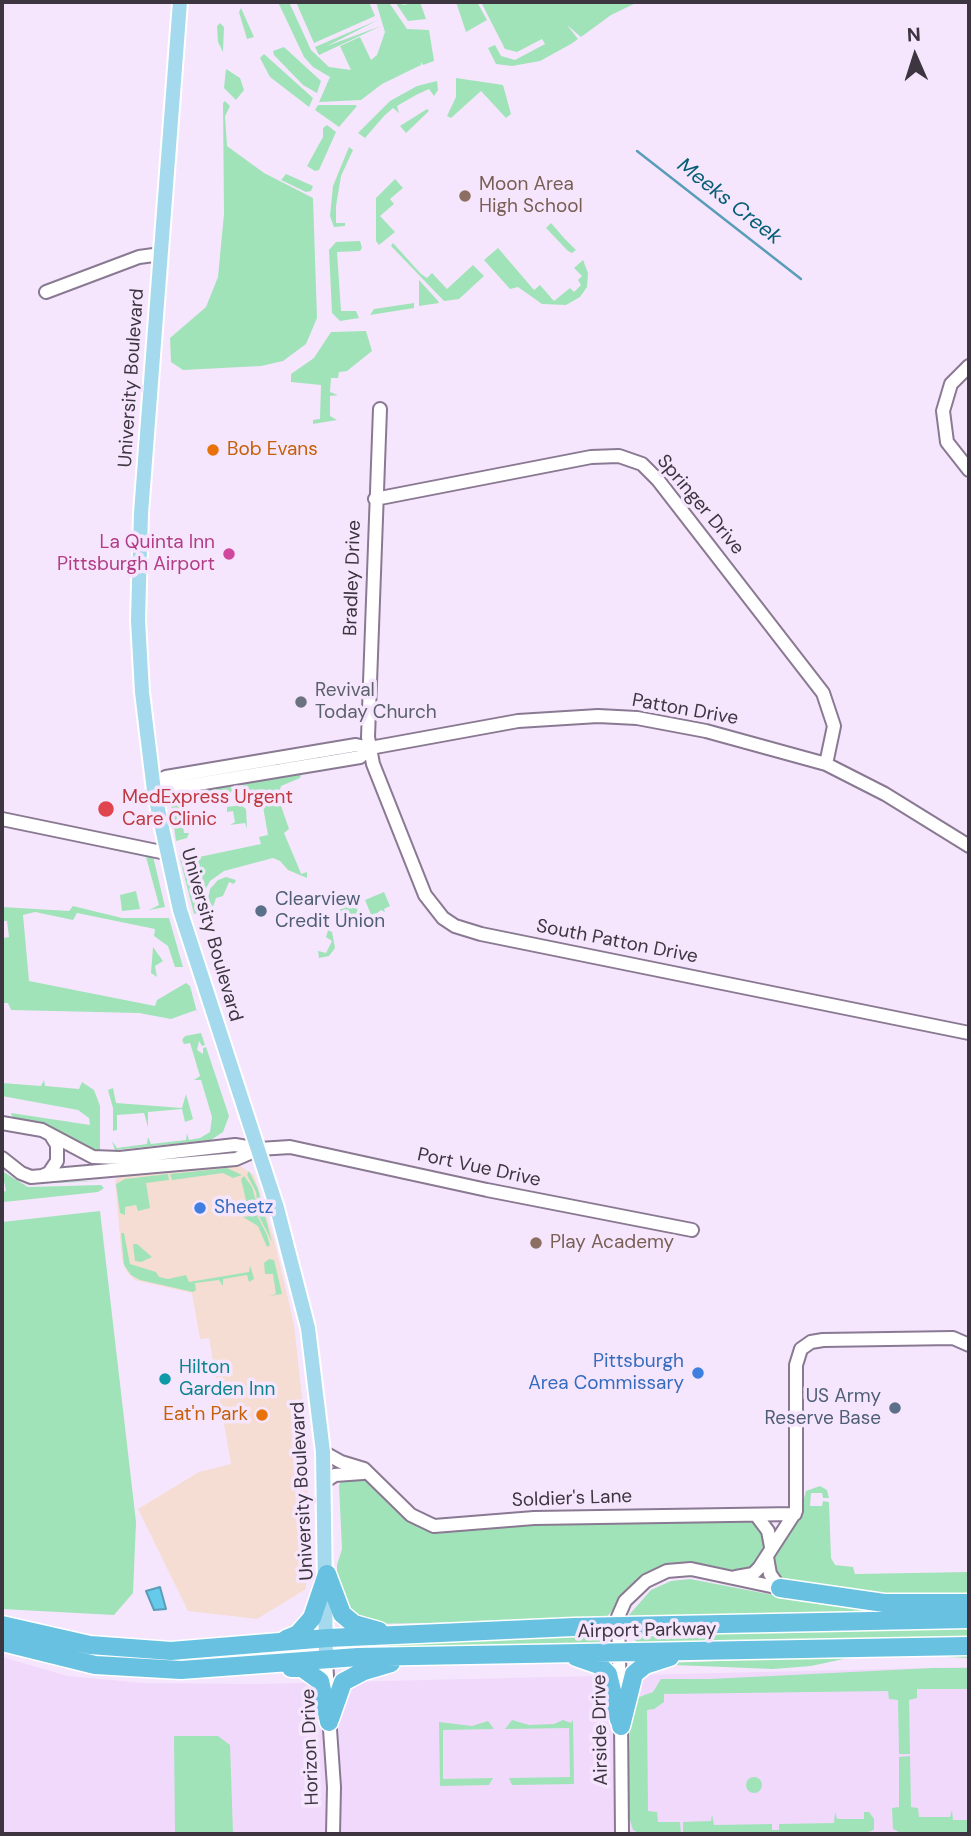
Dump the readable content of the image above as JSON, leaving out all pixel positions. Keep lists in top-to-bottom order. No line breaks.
{"streets":{"highway":["Airport Parkway"],"main road":["University Boulevard"],"street":["Springer Drive","Bradley Drive","Patton Drive","South Patton Drive","Port Vue Drive","Soldier's Lane","Airside Drive","Horizon Drive"]},"crossings":[["University Boulevard","Patton Drive"],["University Boulevard","Port Vue Drive"],["University Boulevard","Soldier's Lane"],["University Boulevard","Airport Parkway"],["University Boulevard","Horizon Drive"],["Springer Drive","Bradley Drive"],["Springer Drive","Patton Drive"],["Bradley Drive","Patton Drive"],["Bradley Drive","South Patton Drive"],["Patton Drive","South Patton Drive"],["Airport Parkway","Airside Drive"],["Airport Parkway","Horizon Drive"]],"water":["Meeks Creek"],"places":["Moon Area High School","Bob Evans","La Quinta Inn Pittsburgh Airport","Revival Today Church","MedExpress Urgent Care Clinic","Clearview Credit Union","Sheetz","Play Academy","Pittsburgh Area Commissary","Hilton Garden Inn","US Army Reserve Base","Eat'n Park"],"north":"top"}
